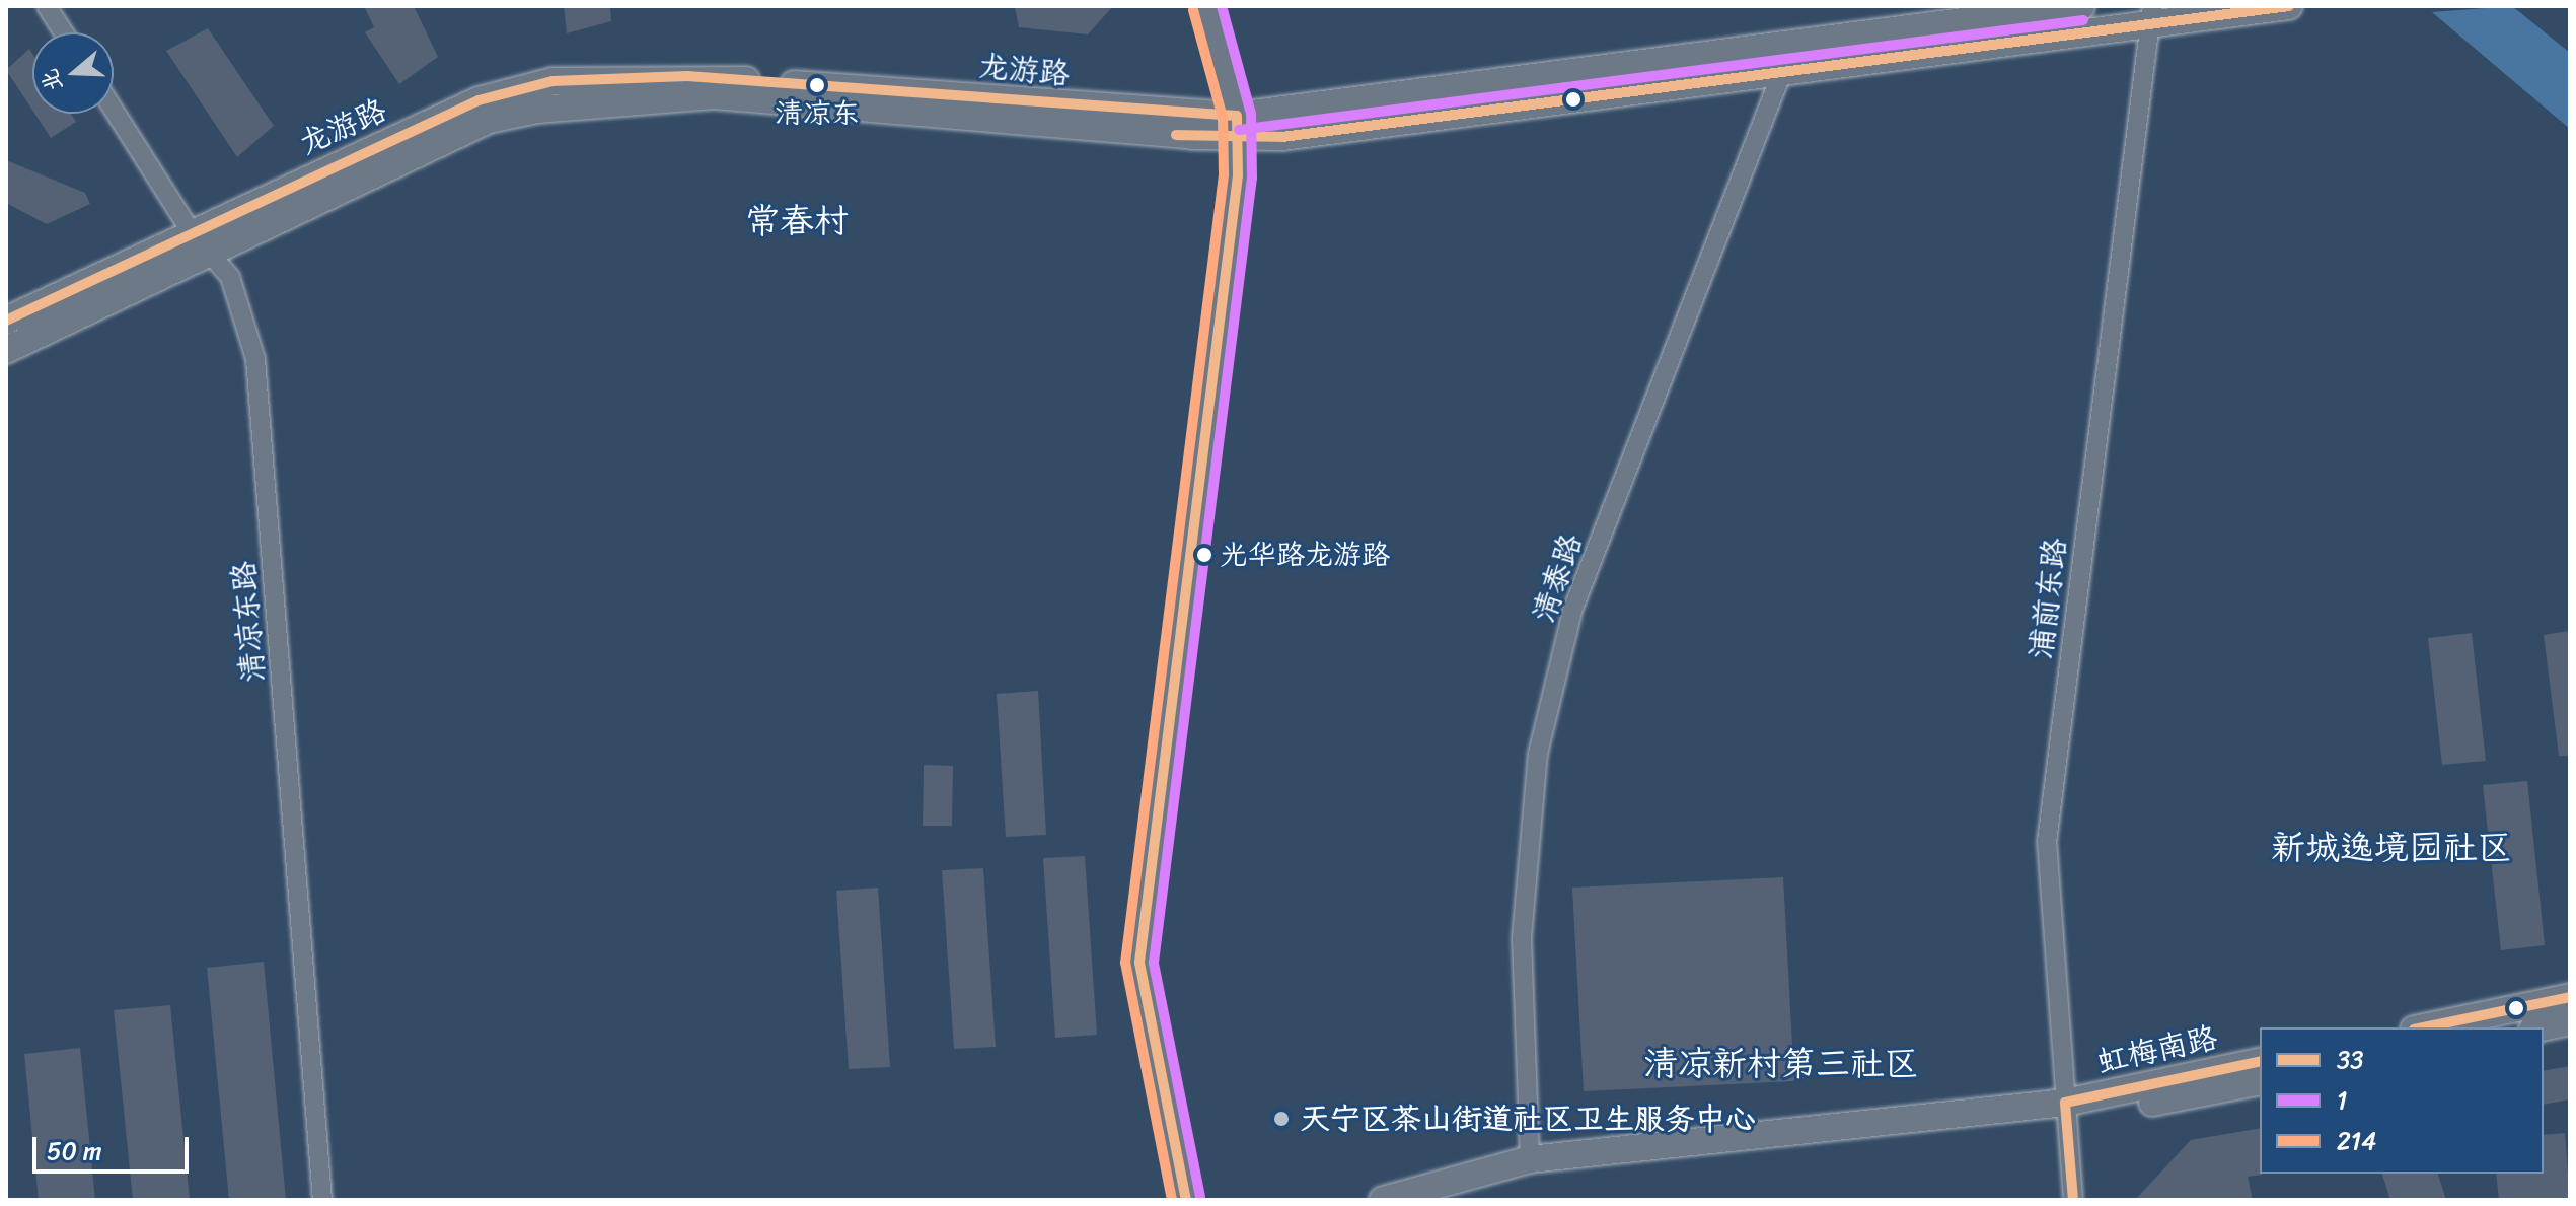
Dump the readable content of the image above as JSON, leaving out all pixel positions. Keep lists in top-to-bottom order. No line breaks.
{"streets":{"main road":["龙游路","虹梅南路"],"street":["清泰路","浦前东路","清凉东路"]},"crossings":[["龙游路","清泰路"],["龙游路","浦前东路"],["龙游路","清凉东路"],["清泰路","虹梅南路"],["浦前东路","虹梅南路"]],"districts":["常春村","新城逸境园社区","清凉新村第三社区"],"places":["清凉东","光华路龙游路","天宁区茶山街道社区卫生服务中心"],"lines":["transit line 33","transit line 1","transit line 214"],"legend":["33","1","214"],"scale_bar":"50 m","north":"left"}
